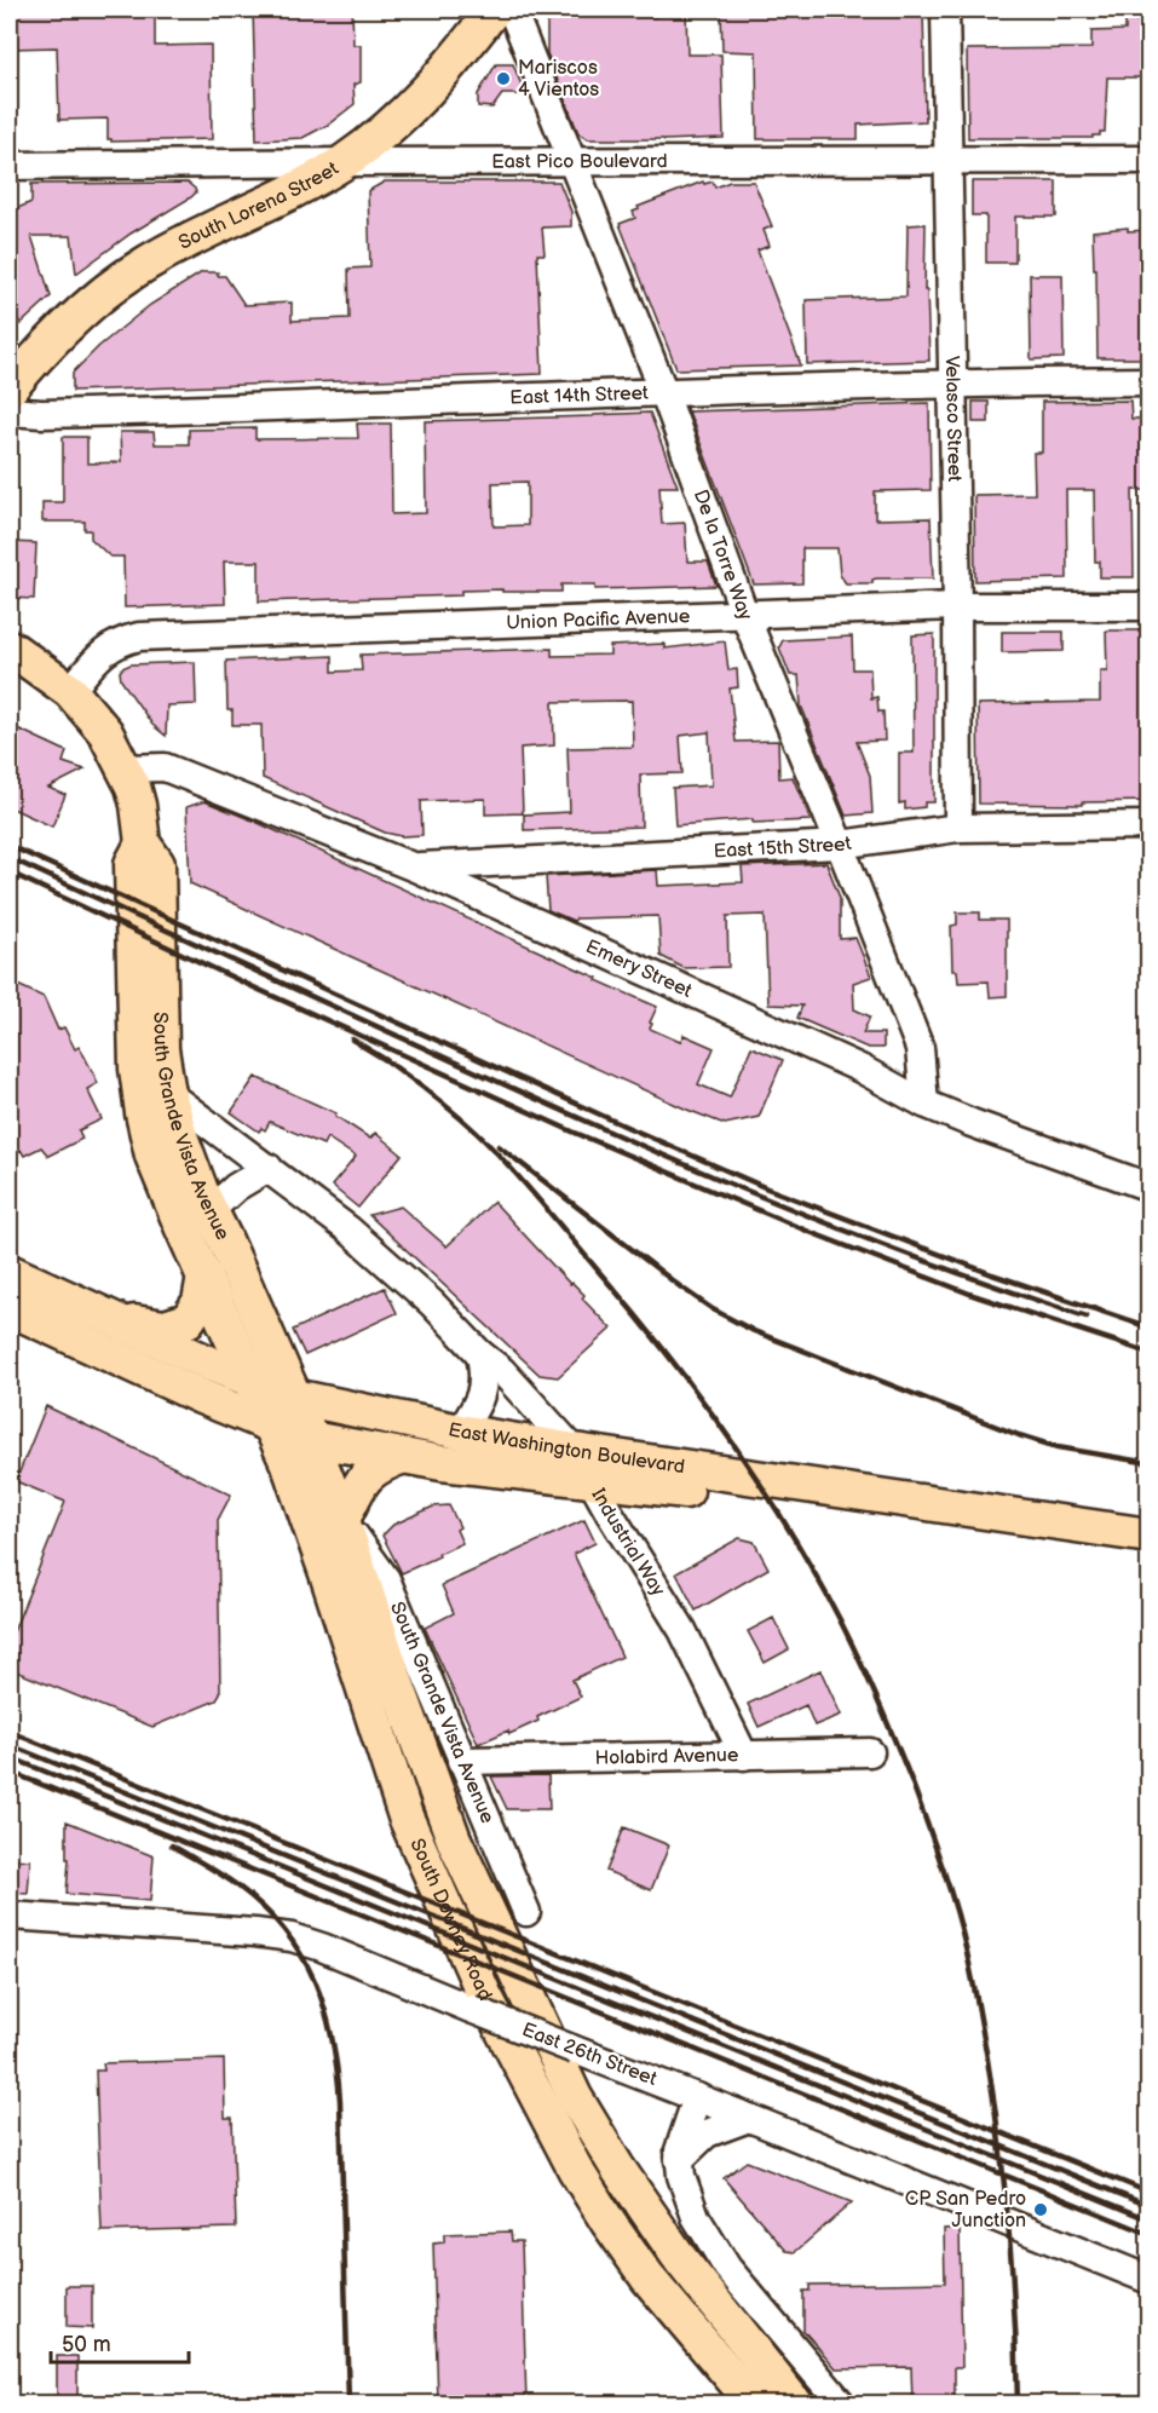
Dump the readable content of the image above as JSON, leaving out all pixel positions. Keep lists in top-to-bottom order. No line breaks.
{"streets":{"main road":["South Lorena Street","South Grande Vista Avenue","East Washington Boulevard","South Downey Road"],"street":["East Pico Boulevard","East 14th Street","Velasco Street","De la Torre Way","Union Pacific Avenue","East 15th Street","Emery Street","Industrial Way","Holabird Avenue","East 26th Street"]},"crossings":[["East Pico Boulevard","South Lorena Street"],["East Pico Boulevard","Velasco Street"],["East Pico Boulevard","De la Torre Way"],["East 14th Street","Velasco Street"],["East 14th Street","De la Torre Way"],["Velasco Street","Union Pacific Avenue"],["Velasco Street","East 15th Street"],["De la Torre Way","Union Pacific Avenue"],["De la Torre Way","East 15th Street"],["De la Torre Way","Emery Street"],["Union Pacific Avenue","South Grande Vista Avenue"],["East 15th Street","Emery Street"],["Emery Street","South Grande Vista Avenue"],["South Grande Vista Avenue","East Washington Boulevard"],["South Grande Vista Avenue","Industrial Way"],["South Grande Vista Avenue","Holabird Avenue"],["South Grande Vista Avenue","South Downey Road"],["East Washington Boulevard","Industrial Way"],["East Washington Boulevard","South Downey Road"],["Industrial Way","Holabird Avenue"]],"places":["Mariscos 4 Vientos","CP San Pedro Junction"],"scale_bar":"50 m"}
